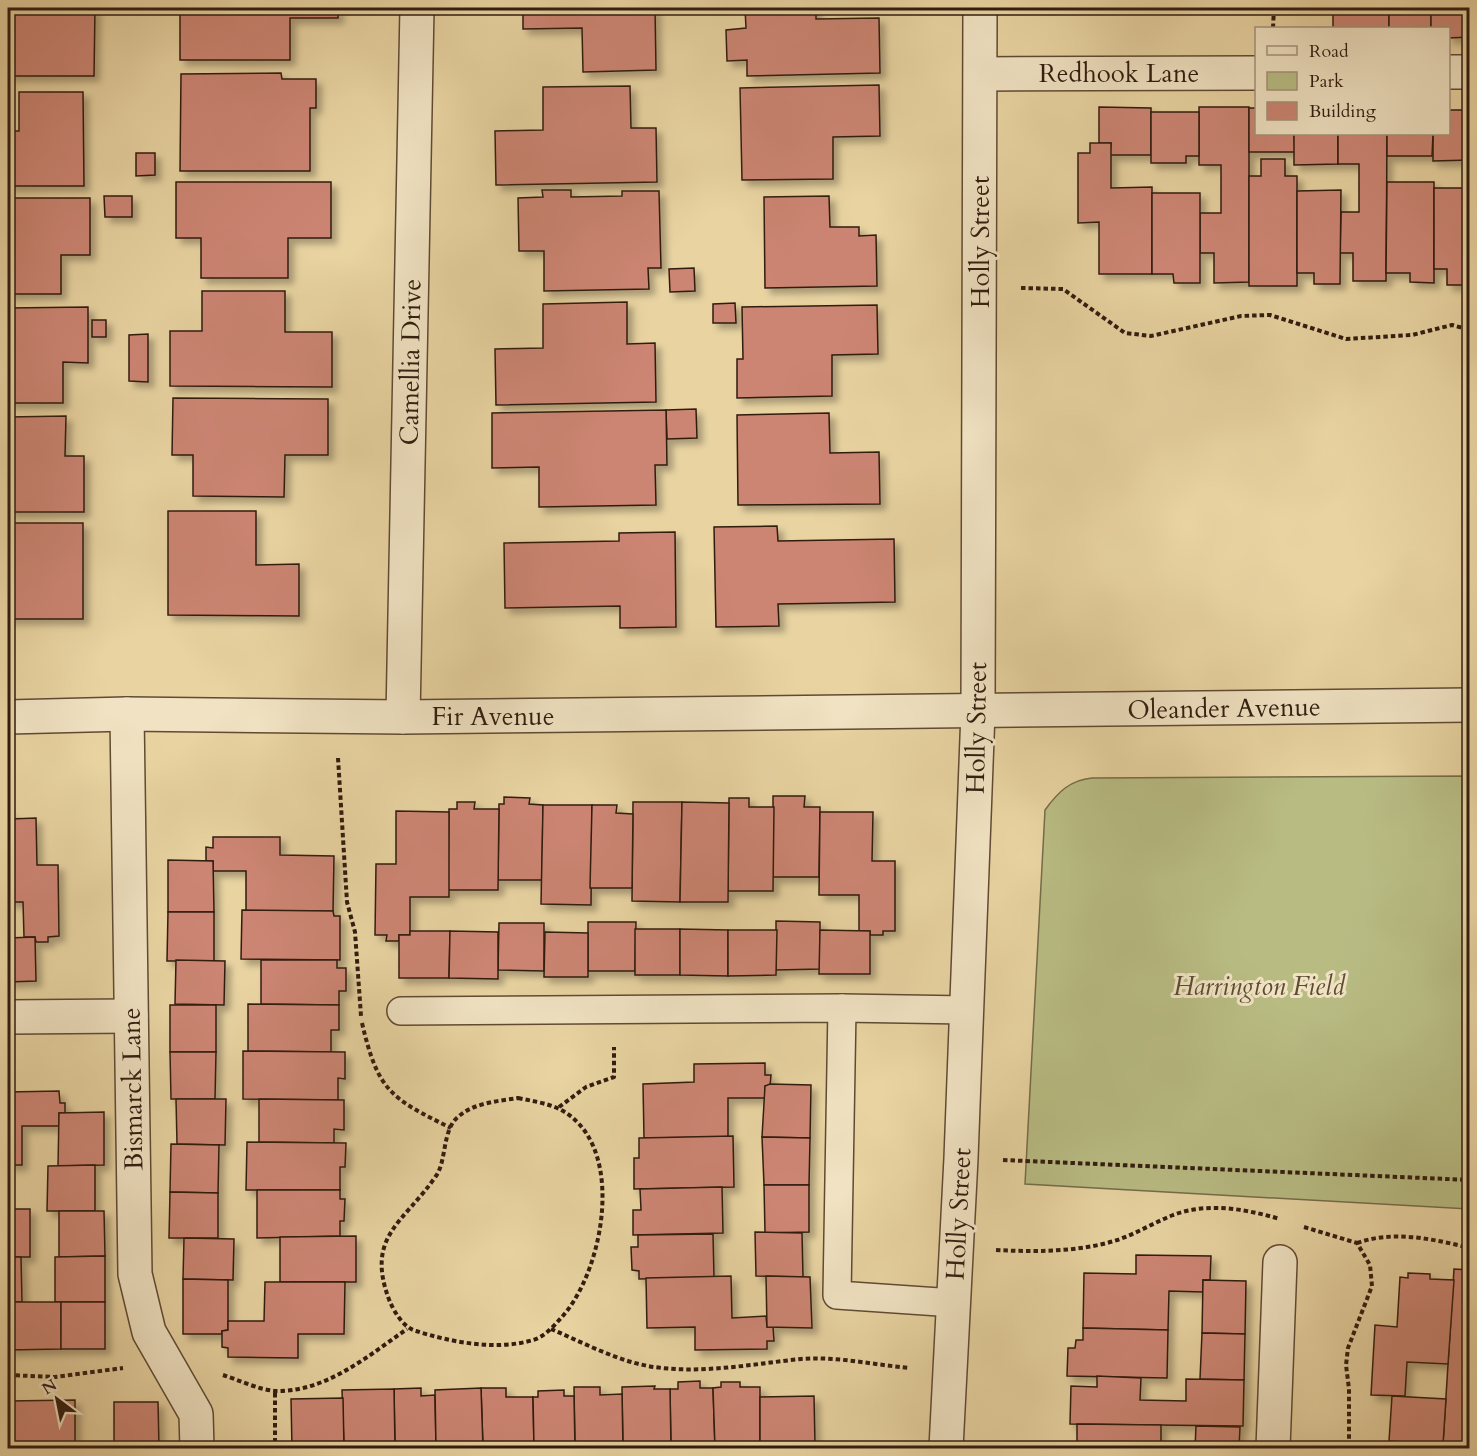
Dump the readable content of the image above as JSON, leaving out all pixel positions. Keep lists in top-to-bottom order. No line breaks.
{"streets":{"street":["Redhook Lane","Holly Street","Camellia Drive","Oleander Avenue","Fir Avenue","Bismarck Lane"]},"crossings":[["Redhook Lane","Holly Street"],["Holly Street","Oleander Avenue"],["Holly Street","Fir Avenue"],["Camellia Drive","Fir Avenue"],["Oleander Avenue","Fir Avenue"],["Fir Avenue","Bismarck Lane"]],"parks":["Harrington Field"],"legend":["Road","Park","Building"],"north":"top left"}
